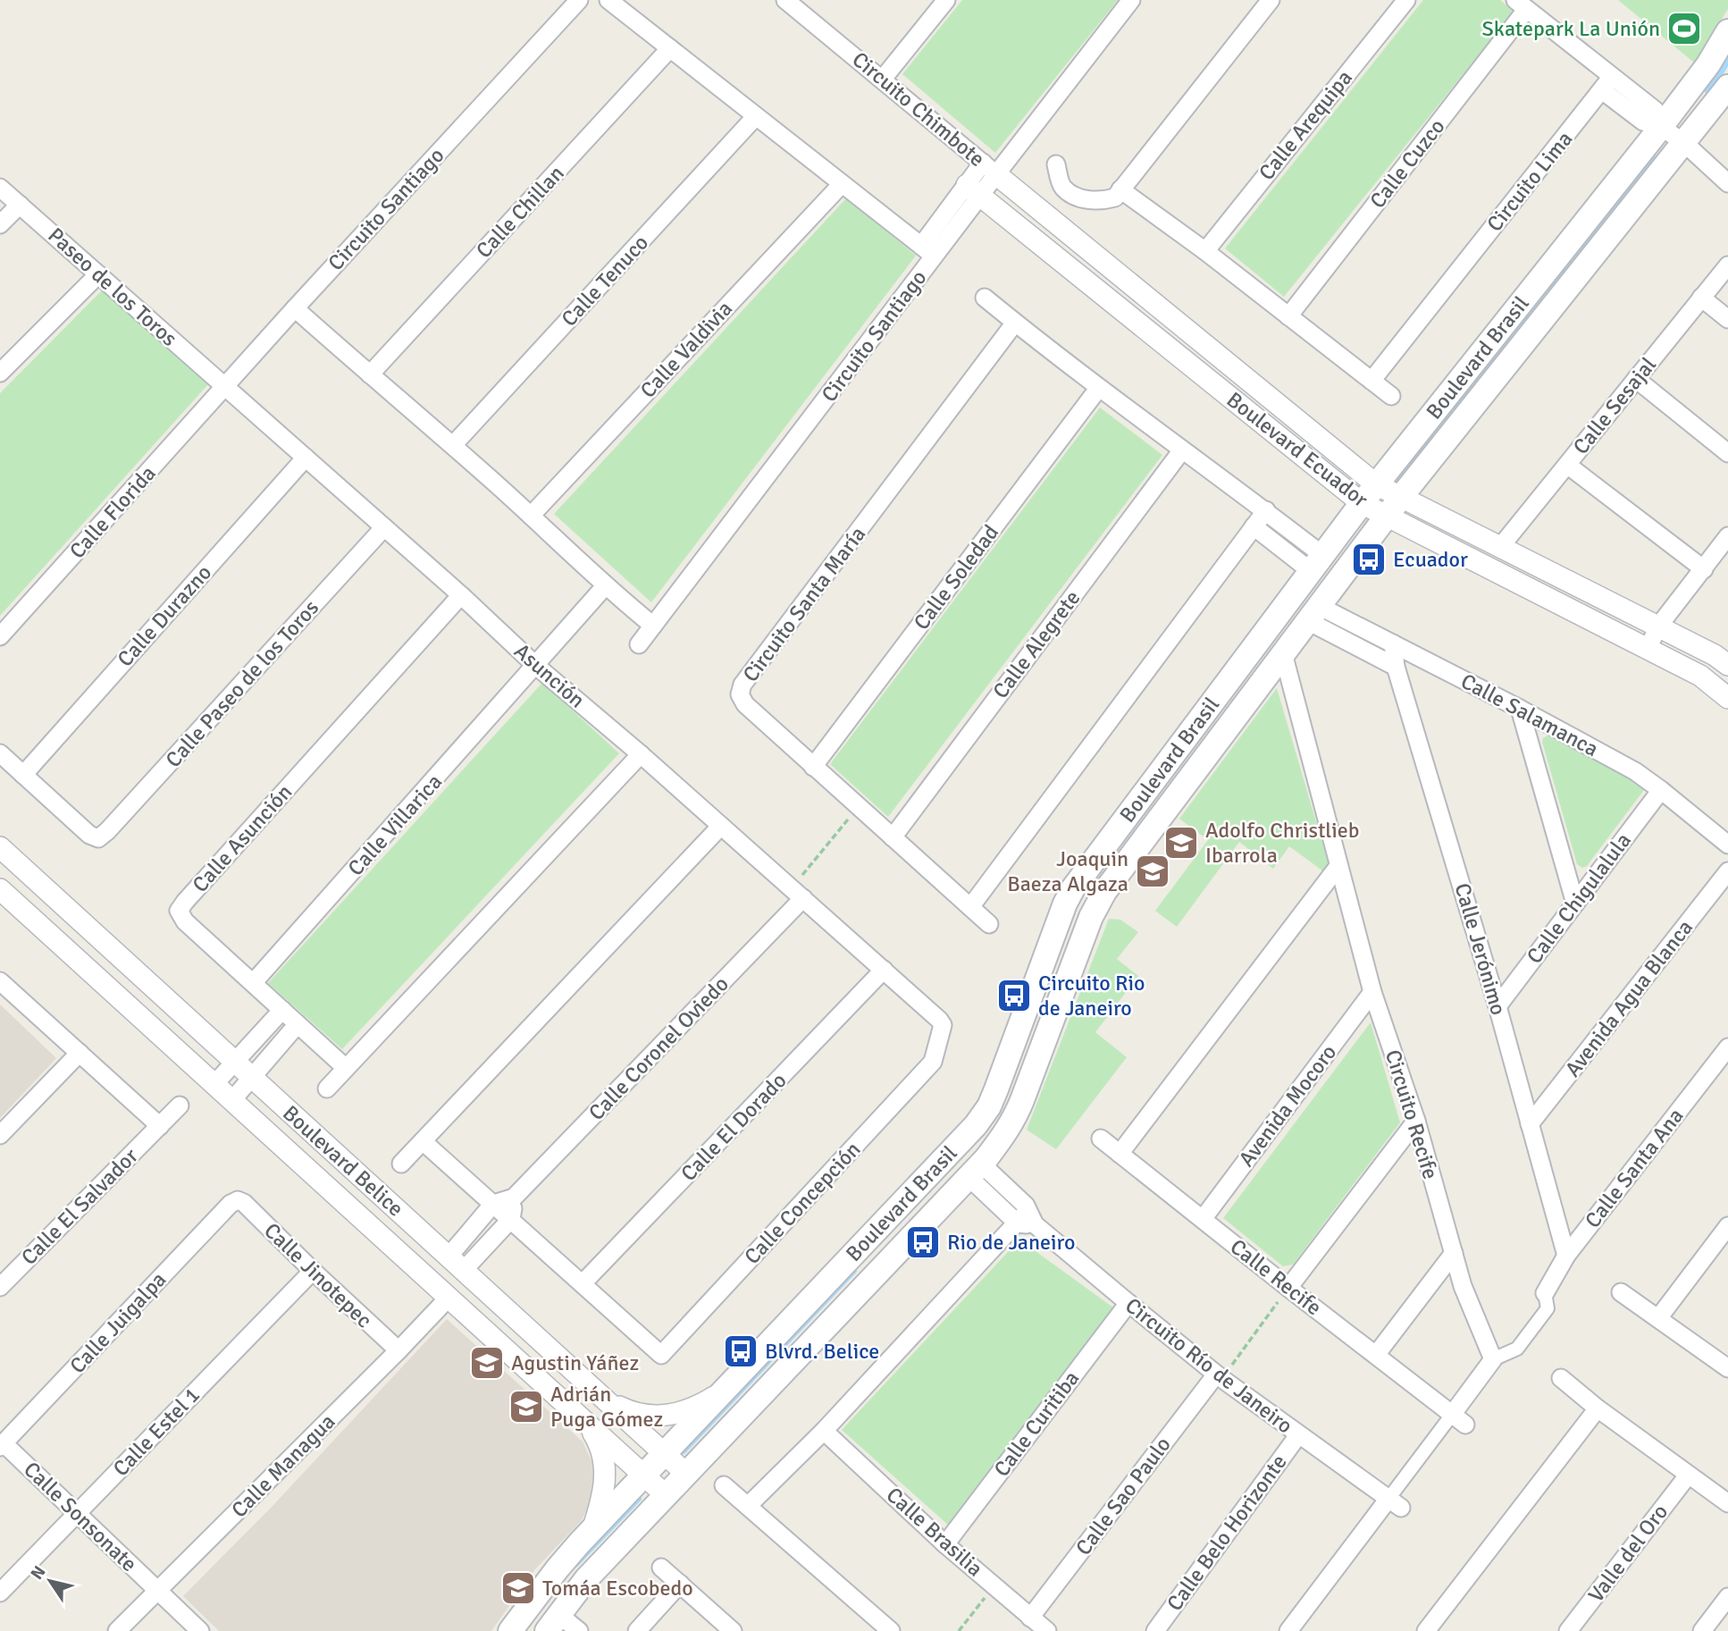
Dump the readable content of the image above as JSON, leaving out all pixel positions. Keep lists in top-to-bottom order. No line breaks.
{"streets":{"main road":["Boulevard Brasil"],"street":["Circuito Chimbote","Calle Arequipa","Calle Cuzco","Circuito Lima","Circuito Santiago","Calle Chillan","Calle Tenuco","Paseo de los Toros","Calle Valdivia","Calle Sesajal","Boulevard Ecuador","Calle Florida","Calle Soledad","Circuito Santa María","Calle Durazno","Calle Alegrete","Asunción","Calle Paseo de los Toros","Calle Salamanca","Calle Villarica","Calle Asunción","Calle Chigulalula","Calle Jerónimo","Avenida Agua Blanca","Calle Coronel Oviedo","Avenida Mocoro","Circuito Recife","Calle El Dorado","Boulevard Belice","Calle Santa Ana","Calle Concepción","Calle El Salvador","Calle Jinotepec","Calle Recife","Calle Juigalpa","Circuito Río de Janeiro","Calle Curitiba","Calle Estel 1","Calle Managua","Calle Sao Paulo","Calle Sonsonate","Calle Brasilia","Calle Belo Horizonte","Valle del Oro"]},"crossings":[["Circuito Chimbote","Boulevard Ecuador"],["Circuito Santiago","Calle Chillan"],["Circuito Santiago","Calle Tenuco"],["Circuito Santiago","Paseo de los Toros"],["Circuito Santiago","Calle Valdivia"],["Circuito Santiago","Calle Florida"],["Paseo de los Toros","Calle Florida"],["Boulevard Brasil","Boulevard Ecuador"],["Boulevard Brasil","Calle Salamanca"],["Boulevard Brasil","Circuito Recife"],["Boulevard Brasil","Boulevard Belice"],["Boulevard Brasil","Circuito Río de Janeiro"],["Calle Sesajal","Boulevard Ecuador"],["Calle Soledad","Circuito Santa María"],["Circuito Santa María","Calle Alegrete"],["Calle Durazno","Calle Paseo de los Toros"],["Asunción","Calle Villarica"],["Asunción","Calle Asunción"],["Asunción","Calle Concepción"],["Calle Salamanca","Calle Chigulalula"],["Calle Salamanca","Calle Jerónimo"],["Calle Villarica","Calle Asunción"],["Calle Chigulalula","Calle Jerónimo"],["Calle Jerónimo","Avenida Agua Blanca"],["Calle Jerónimo","Calle Santa Ana"],["Calle Coronel Oviedo","Calle Concepción"],["Avenida Mocoro","Circuito Recife"],["Avenida Mocoro","Calle Recife"],["Calle El Dorado","Calle Concepción"],["Boulevard Belice","Calle Managua"],["Calle Jinotepec","Calle Juigalpa"],["Calle Jinotepec","Calle Estel 1"],["Calle Jinotepec","Calle Managua"],["Calle Juigalpa","Calle Sonsonate"],["Circuito Río de Janeiro","Calle Curitiba"],["Circuito Río de Janeiro","Calle Sao Paulo"],["Circuito Río de Janeiro","Calle Belo Horizonte"],["Calle Curitiba","Calle Brasilia"],["Calle Estel 1","Calle Sonsonate"],["Calle Managua","Calle Sonsonate"],["Calle Sao Paulo","Calle Brasilia"]],"places":{"sports":["Skatepark La Unión"],"bus stop":["Ecuador","Circuito Rio de Janeiro","Rio de Janeiro","Blvrd. Belice"],"school or university":["Adolfo Christlieb Ibarrola","Joaquin Baeza Algaza","Agustin Yáñez","Adrián Puga Gómez","Tomáa Escobedo"]},"north":"top left"}
